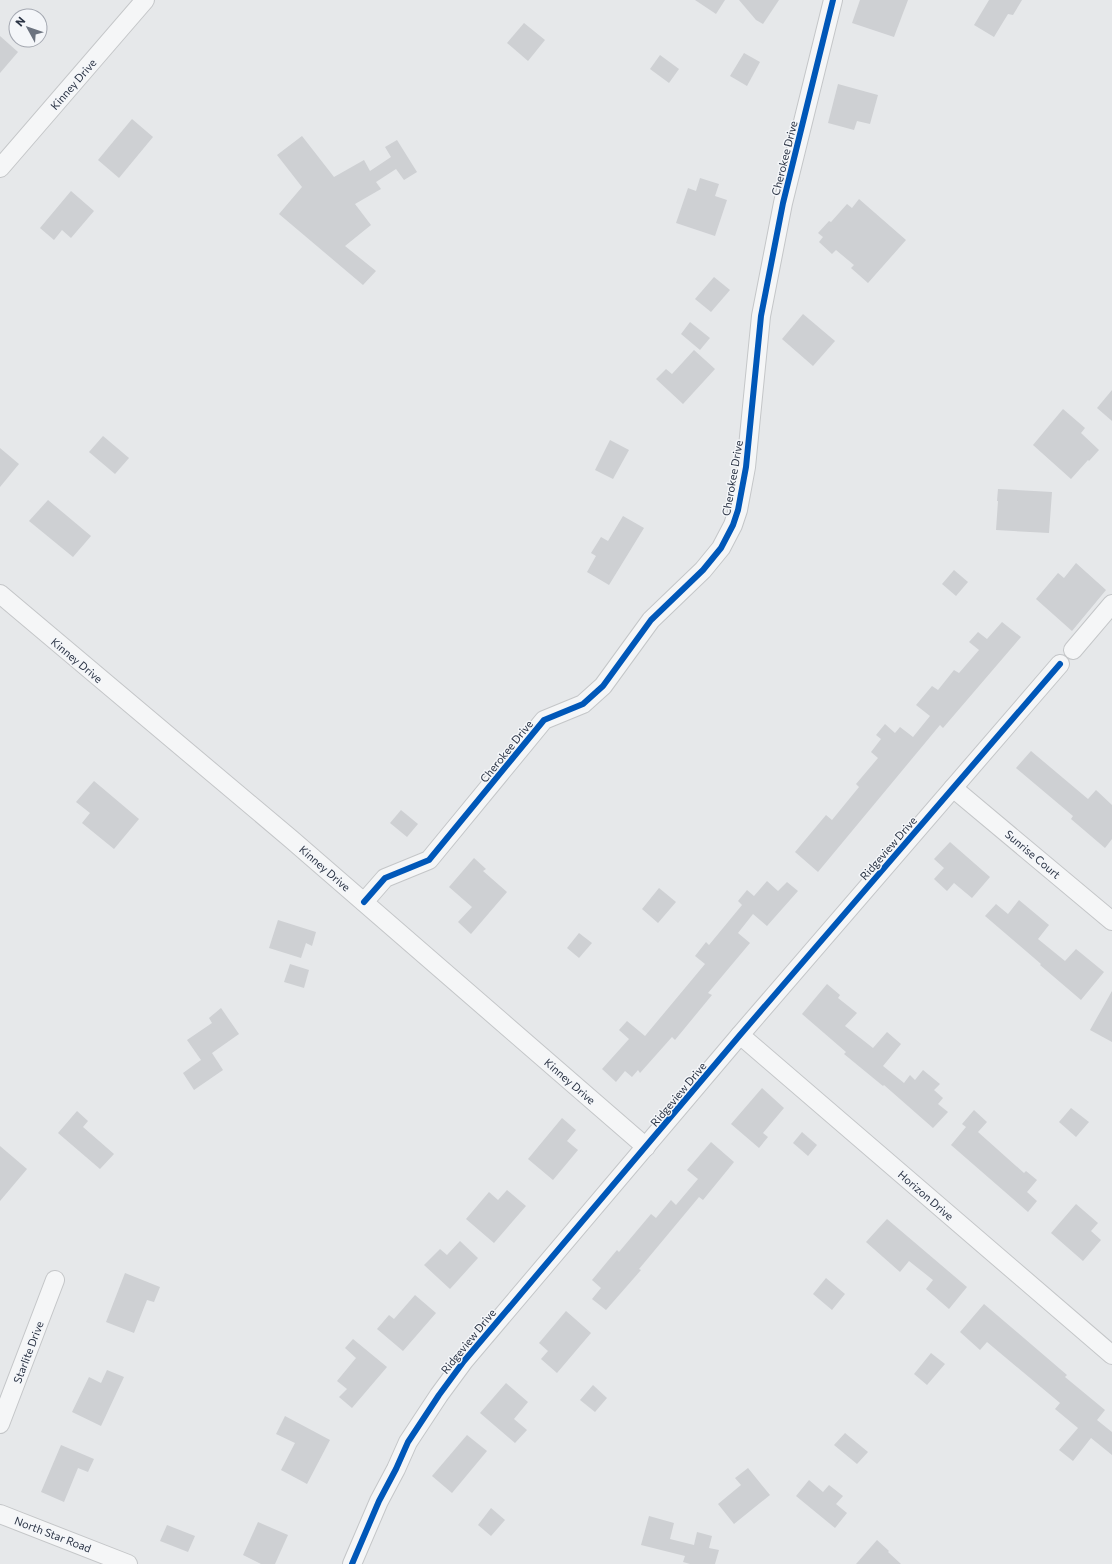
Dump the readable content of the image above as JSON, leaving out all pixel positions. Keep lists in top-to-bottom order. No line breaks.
{"streets":{"street":["Kinney Drive","Cherokee Drive","Ridgeview Drive","Sunrise Court","Horizon Drive","Starlite Drive","North Star Road"]},"crossings":[["Kinney Drive","Cherokee Drive"],["Kinney Drive","Ridgeview Drive"],["Ridgeview Drive","Sunrise Court"],["Ridgeview Drive","Horizon Drive"]],"north":"top left"}
